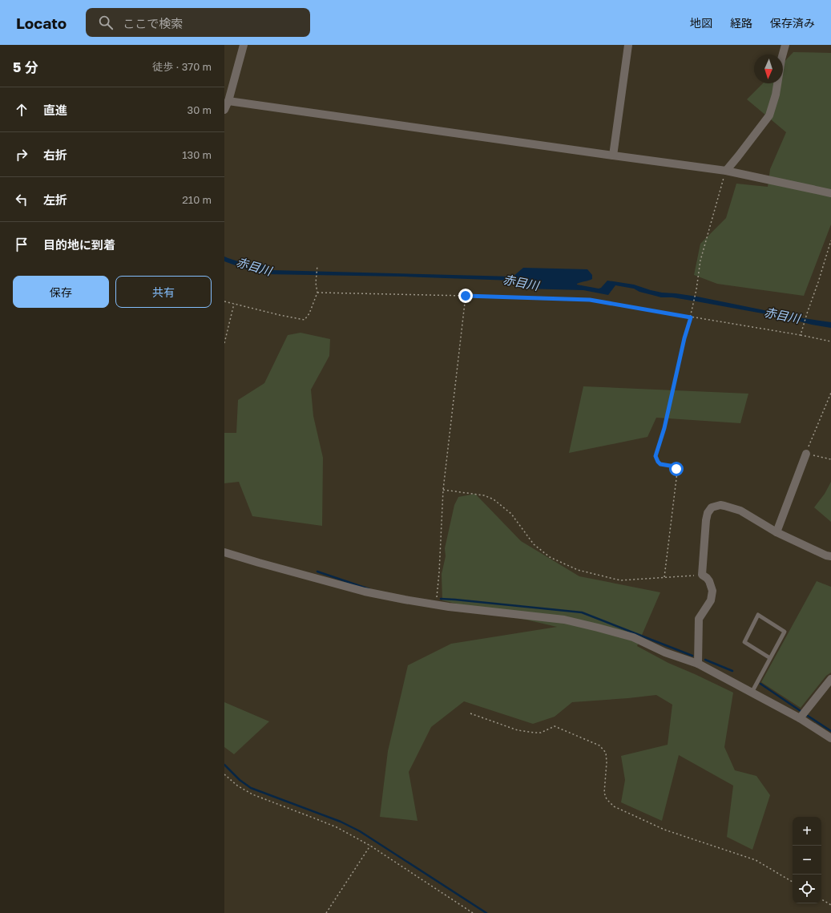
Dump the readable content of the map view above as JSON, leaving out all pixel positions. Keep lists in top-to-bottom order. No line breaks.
{"water":["赤目川"],"north":"bottom","page":{"header":"Locato","search":"ここで検索","nav":["地図","経路","保存済み"],"heading":["5 分","徒歩 · 370 m"],"list":[["直進","30 m"],["右折","130 m"],["左折","210 m"],"目的地に到着"],"buttons":["保存","共有"],"map_buttons":["+","−"]}}
